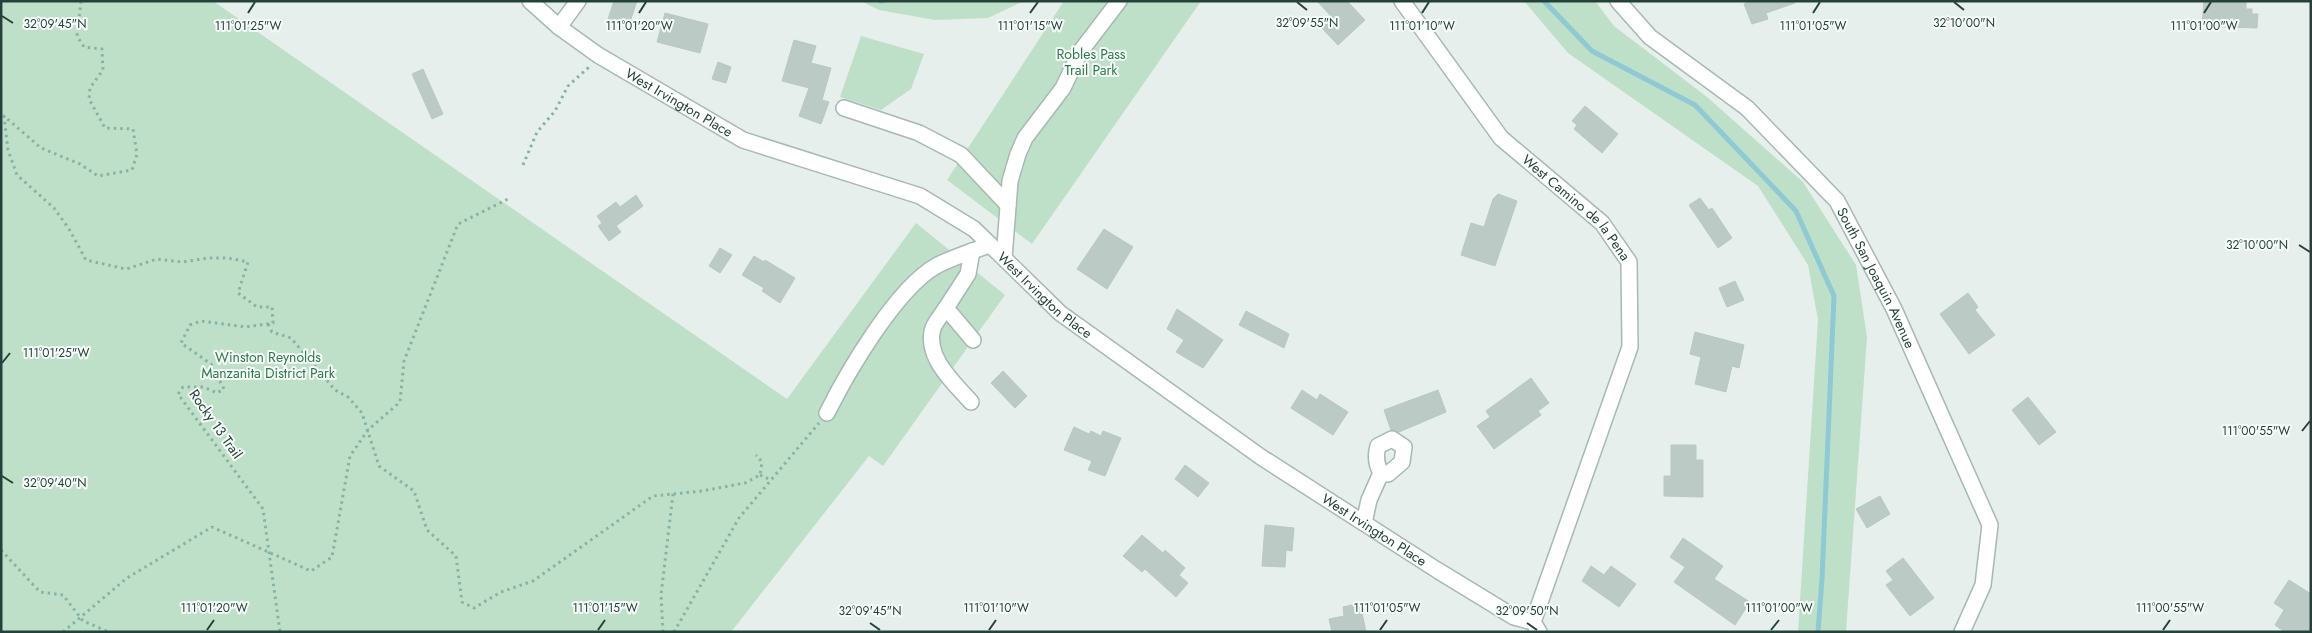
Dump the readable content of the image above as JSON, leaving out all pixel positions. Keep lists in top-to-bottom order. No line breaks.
{"streets":{"street":["West Irvington Place","West Camino de la Pena","South San Joaquin Avenue"],"path":["Rocky 13 Trail"]},"crossings":[["West Irvington Place","West Camino de la Pena"]],"parks":["Robles Pass Trail Park","Winston Reynolds Manzanita District Park"],"coordinates":["32°09'55\"N","32°10'00\"N","32°09'45\"N","111°01'25\"W","111°01'20\"W","111°01'15\"W","111°01'10\"W","111°01'05\"W","111°01'00\"W","111°00'55\"W","32°09'40\"N","32°09'50\"N"]}
